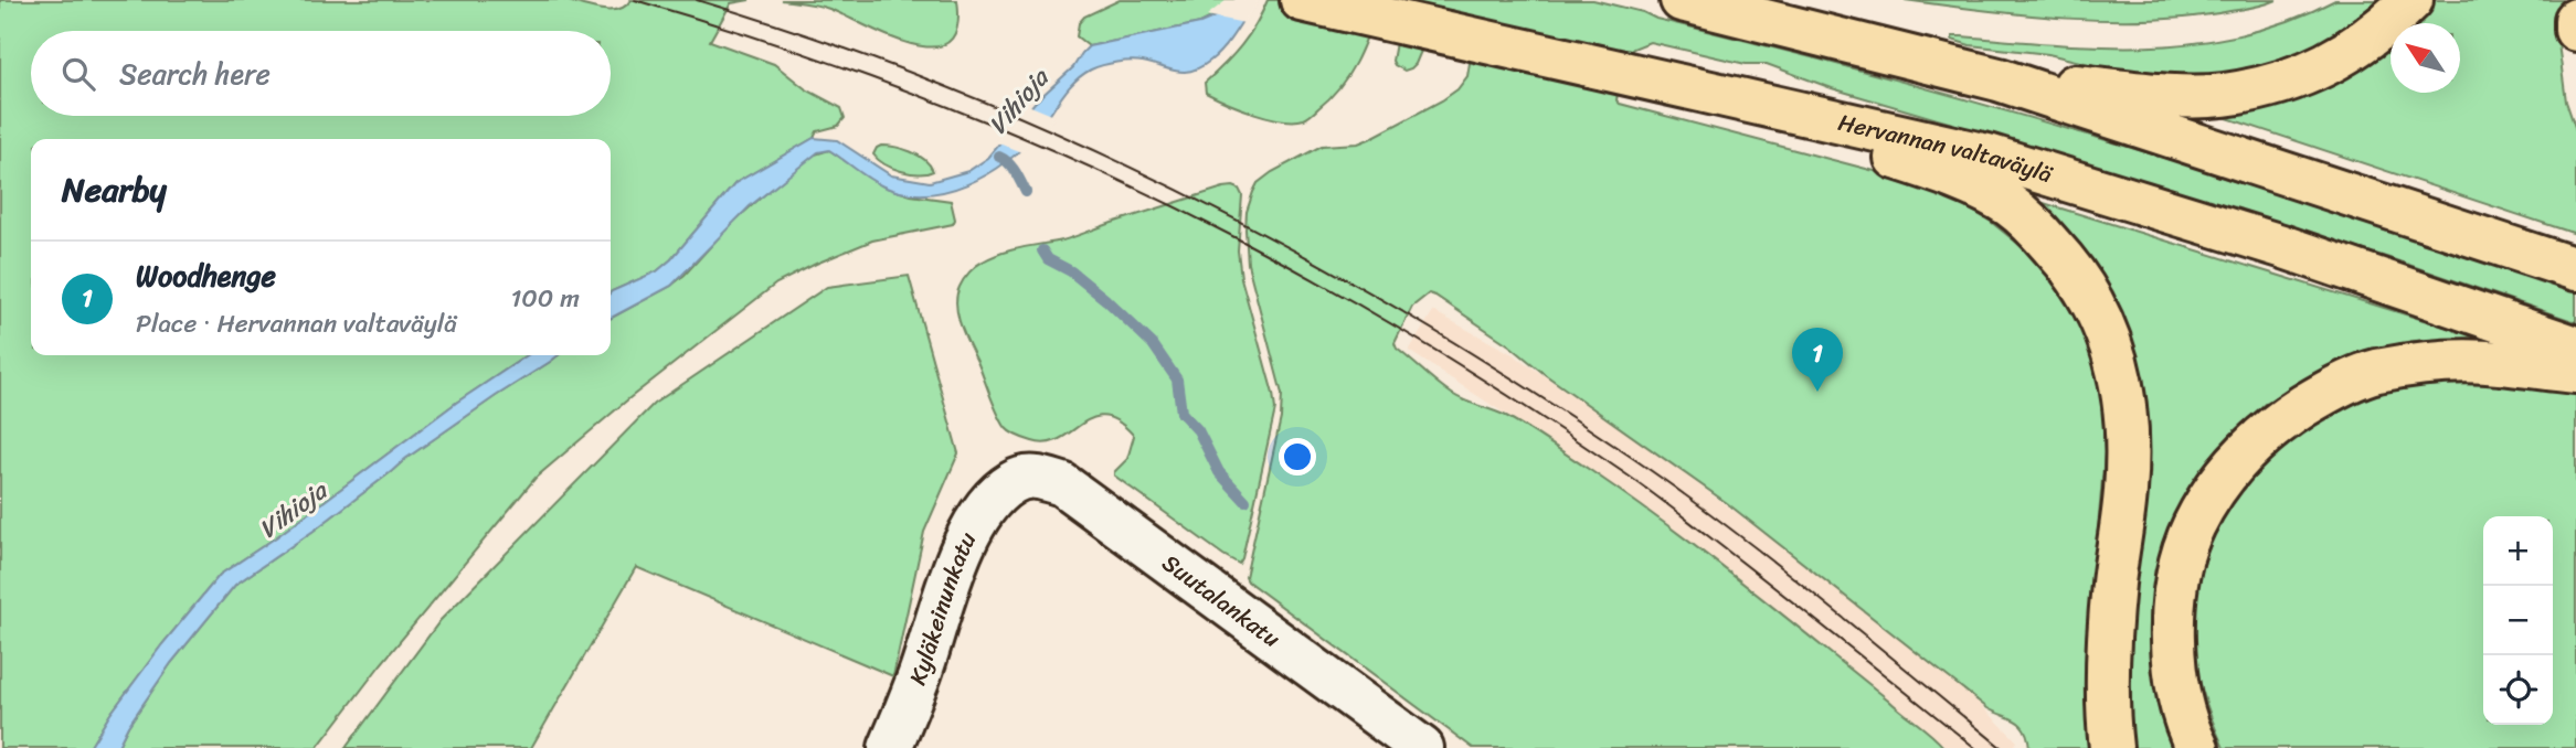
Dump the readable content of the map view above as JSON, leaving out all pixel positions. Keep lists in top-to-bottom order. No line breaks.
{"streets":{"highway":["Hervannan valtaväylä"],"street":["Suutalankatu","Kyläkeinunkatu"]},"crossings":[["Suutalankatu","Kyläkeinunkatu"]],"water":["Vihioja"],"north":"top left","page":{"search":"Search here","heading":"Nearby","list":[{"mark":"1","name":"Woodhenge","note":"Place · Hervannan valtaväylä","value":"100 m"}],"pins":"1","map_buttons":["+","−"]}}
